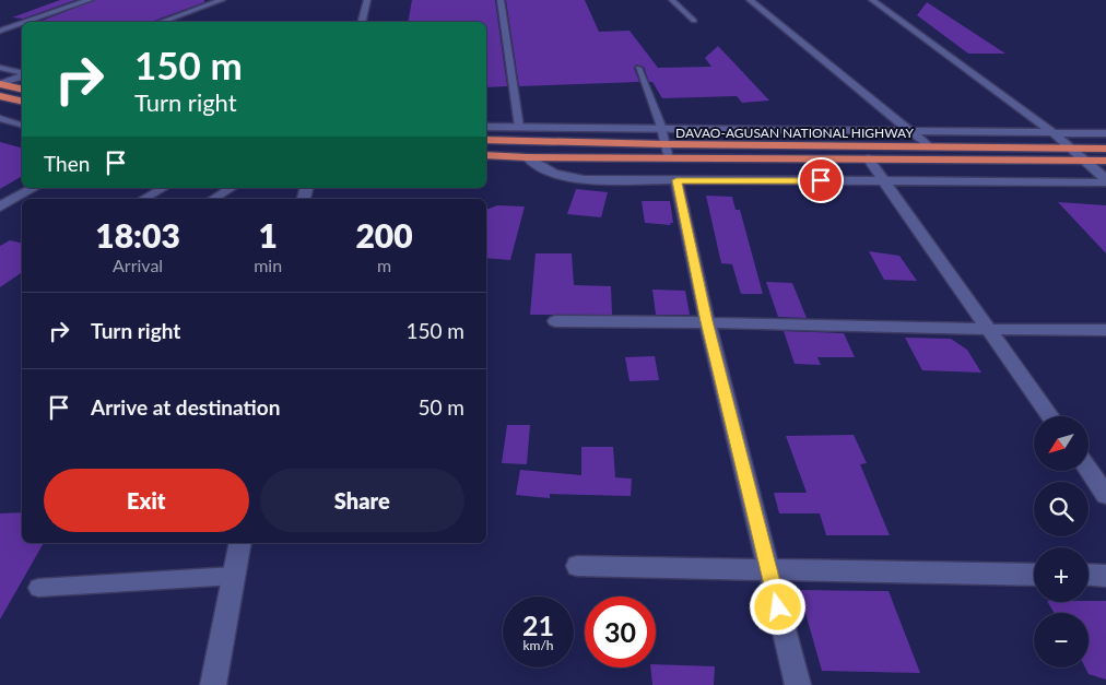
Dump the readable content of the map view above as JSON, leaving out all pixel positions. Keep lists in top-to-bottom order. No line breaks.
{"streets":{"highway":["DAVAO-AGUSAN NATIONAL HIGHWAY"]},"north":"bottom left","page":{"turn":["150 m","Turn right"],"then":"Then","eta":["18:03","Arrival","1","min","200","m"],"list":[{"name":"Turn right","value":"150 m"},{"name":"Arrive at destination","value":"50 m"}],"map_buttons":["+","−"],"buttons":["Exit","Share"],"speed":"21 km/h","limit":"30"}}
